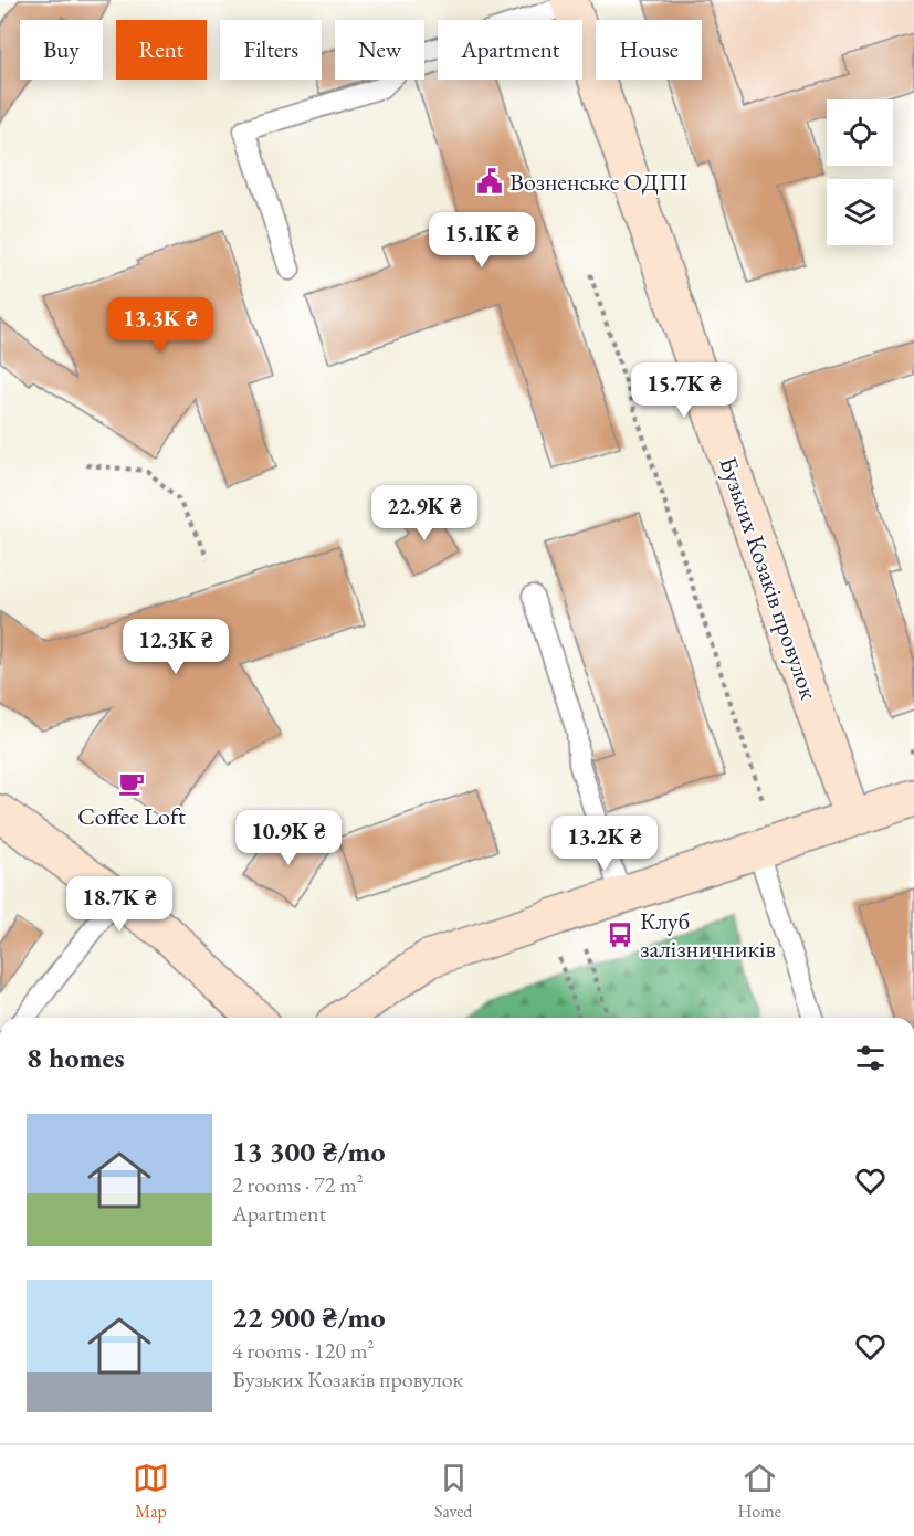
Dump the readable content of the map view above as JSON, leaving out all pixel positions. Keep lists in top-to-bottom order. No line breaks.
{"streets":{"main road":["Бузьких Козаків провулок"]},"places":{"public building":["Возненське ОДПІ"],"cafe":["Coffee Loft"],"bus stop":["Клуб залізничників"]},"page":{"chip":["Buy","Rent","Filters","New","Apartment","House"],"price":["15.1K ₴","13.3K ₴","15.7K ₴","22.9K ₴","12.3K ₴","10.9K ₴","13.2K ₴","18.7K ₴"],"heading":"8 homes","list":[{"name":"13 300 ₴/mo","note":"2 rooms · 72 m² · Apartment"},{"name":"22 900 ₴/mo","note":"4 rooms · 120 m² · Бузьких Козаків провулок"}],"tabs":["Map","Saved","Home"]}}
